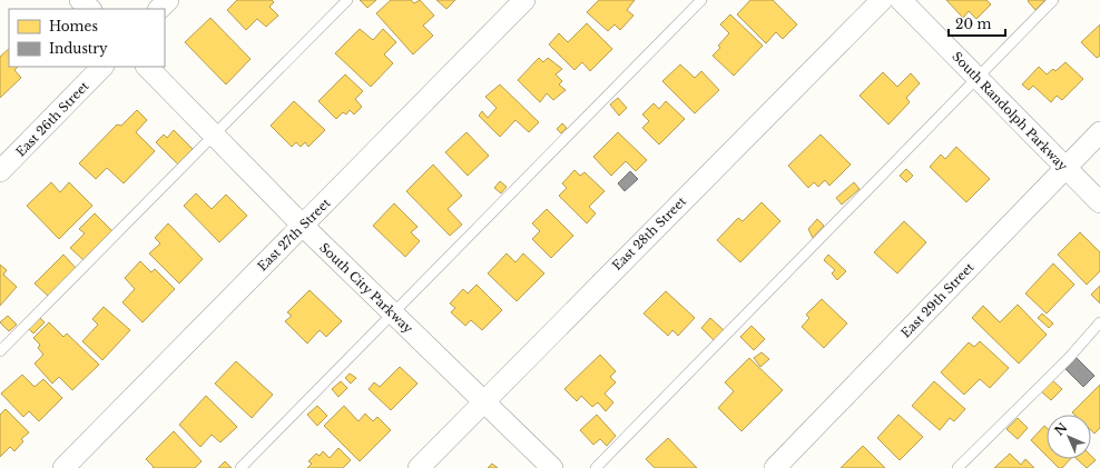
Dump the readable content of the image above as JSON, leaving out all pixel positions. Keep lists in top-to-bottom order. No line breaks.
{"streets":{"street":["South Randolph Parkway","East 26th Street","East 28th Street","East 27th Street","South City Parkway","East 29th Street"]},"crossings":[["South Randolph Parkway","East 29th Street"],["East 28th Street","South City Parkway"],["East 27th Street","South City Parkway"]],"legend":["Homes","Industry"],"scale_bar":"20 m","north":"top left"}
